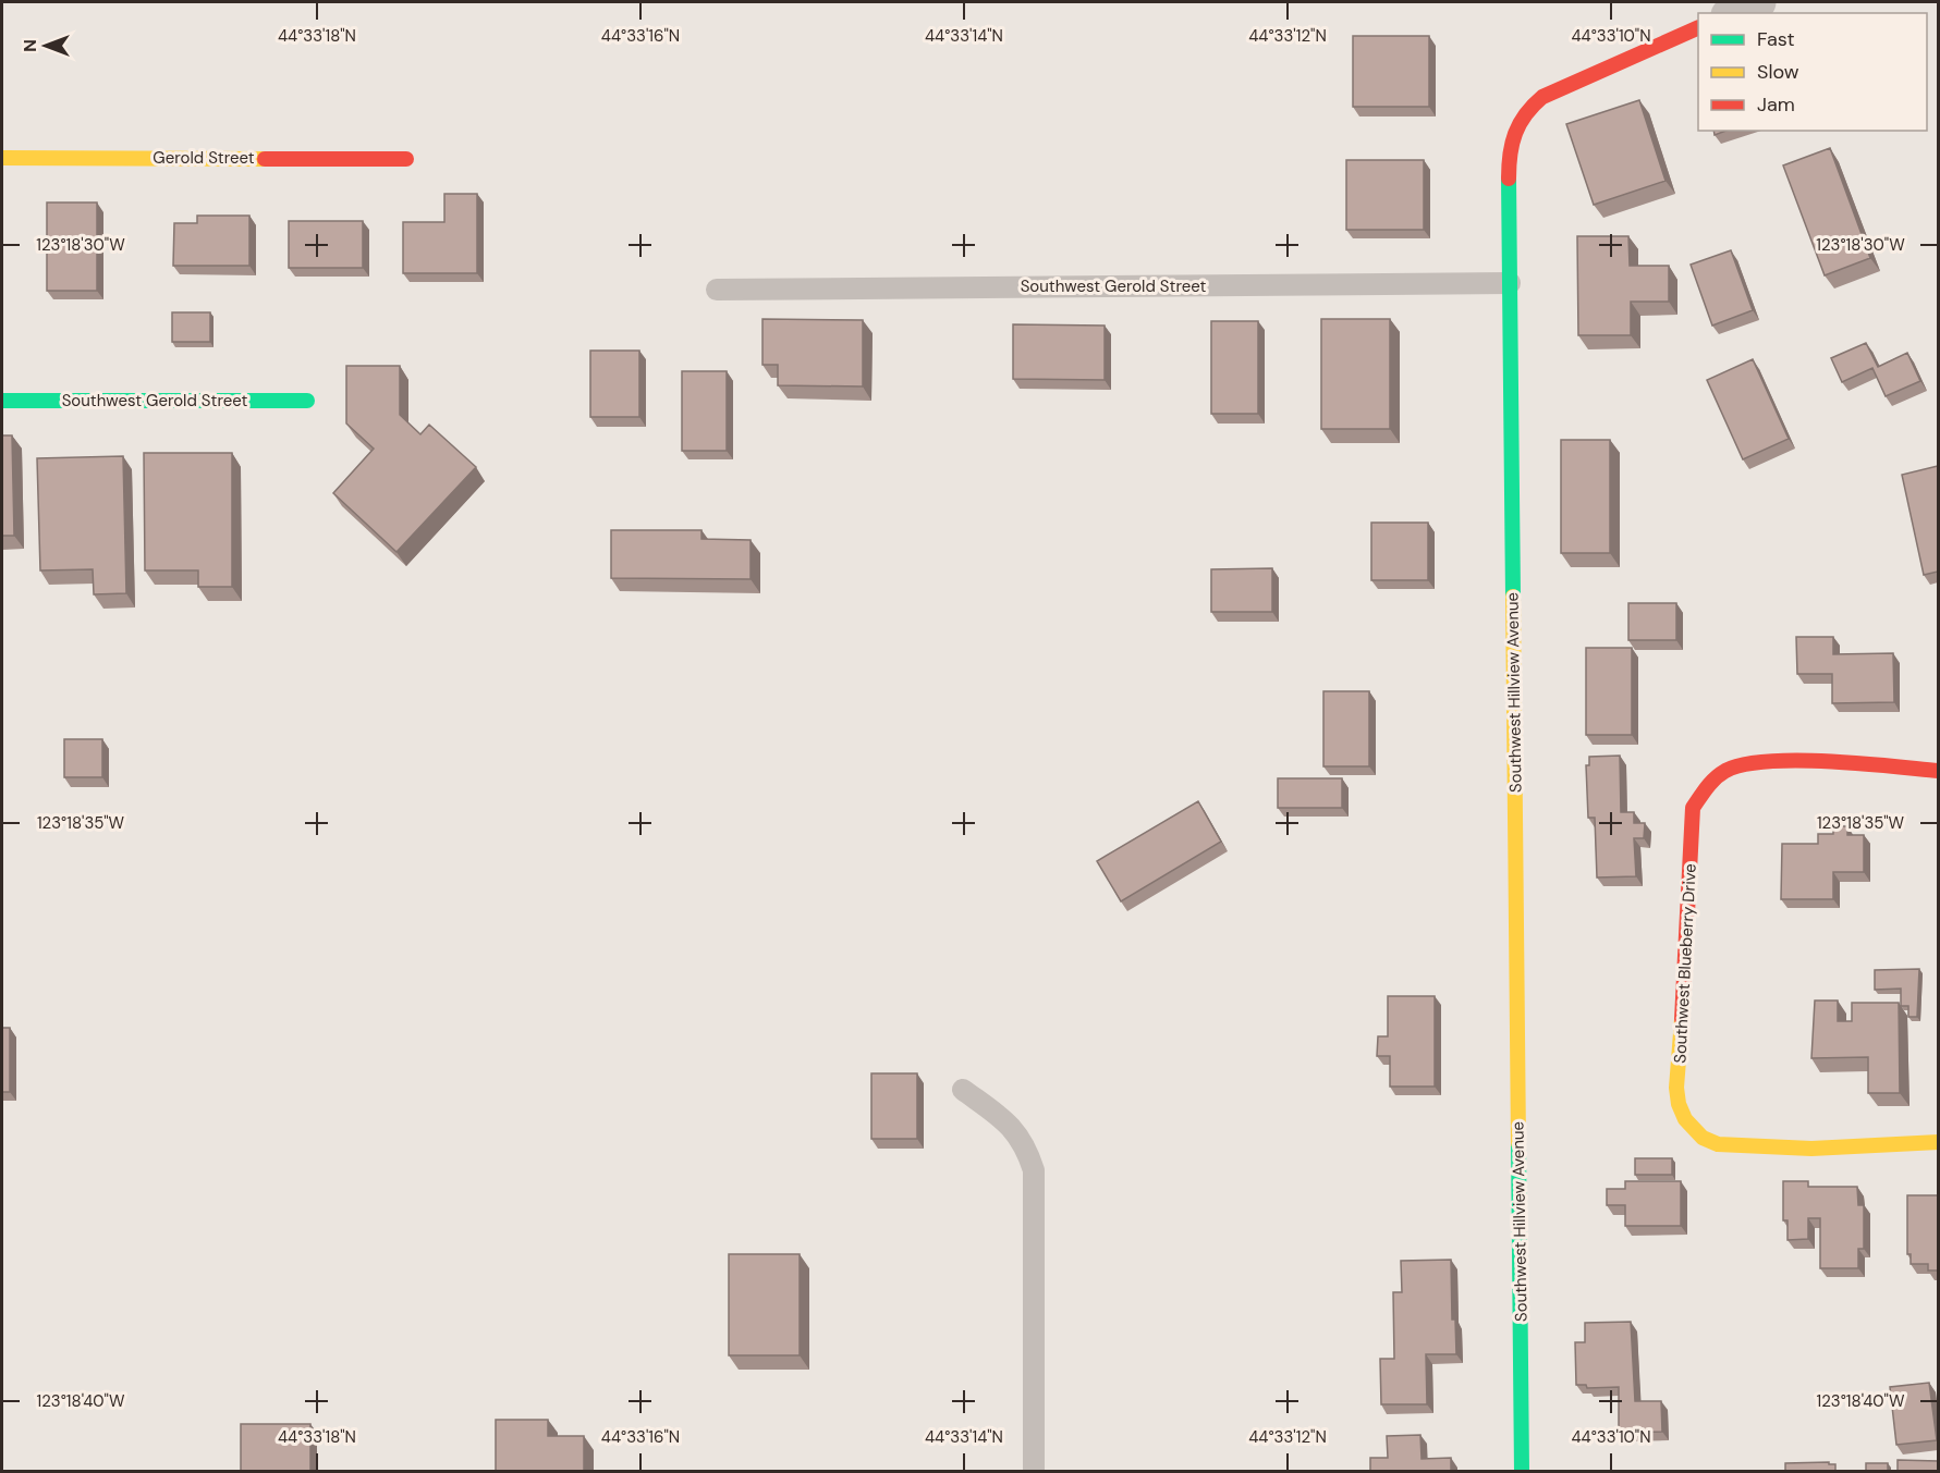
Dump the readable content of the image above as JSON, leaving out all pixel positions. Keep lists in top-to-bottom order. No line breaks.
{"streets":{"street":["Gerold Street","Southwest Gerold Street","Southwest Hillview Avenue","Southwest Blueberry Drive"]},"crossings":[["Southwest Gerold Street","Southwest Hillview Avenue"]],"legend":["Fast","Slow","Jam"],"north":"left","coordinates":["44°33'18\"N","44°33'16\"N","44°33'14\"N","44°33'12\"N","44°33'10\"N","123°18'30\"W","123°18'35\"W","123°18'40\"W"]}
